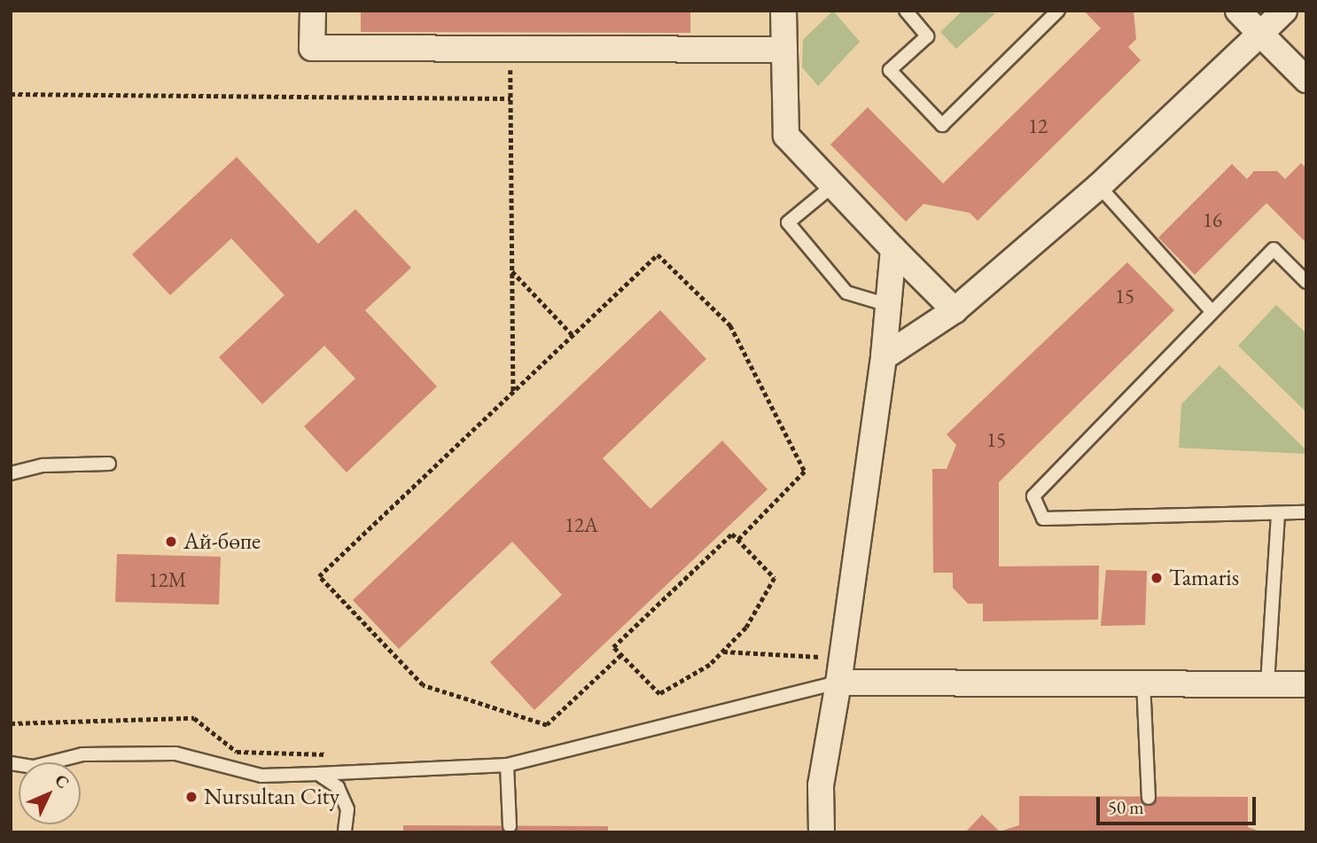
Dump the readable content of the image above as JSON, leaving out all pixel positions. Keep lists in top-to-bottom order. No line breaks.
{"places":["Ай-бөпе","Tamaris","Nursultan City"],"house_numbers":["12","16","15","15","12А","12М"],"scale_bar":"50 m","north":"top right"}
